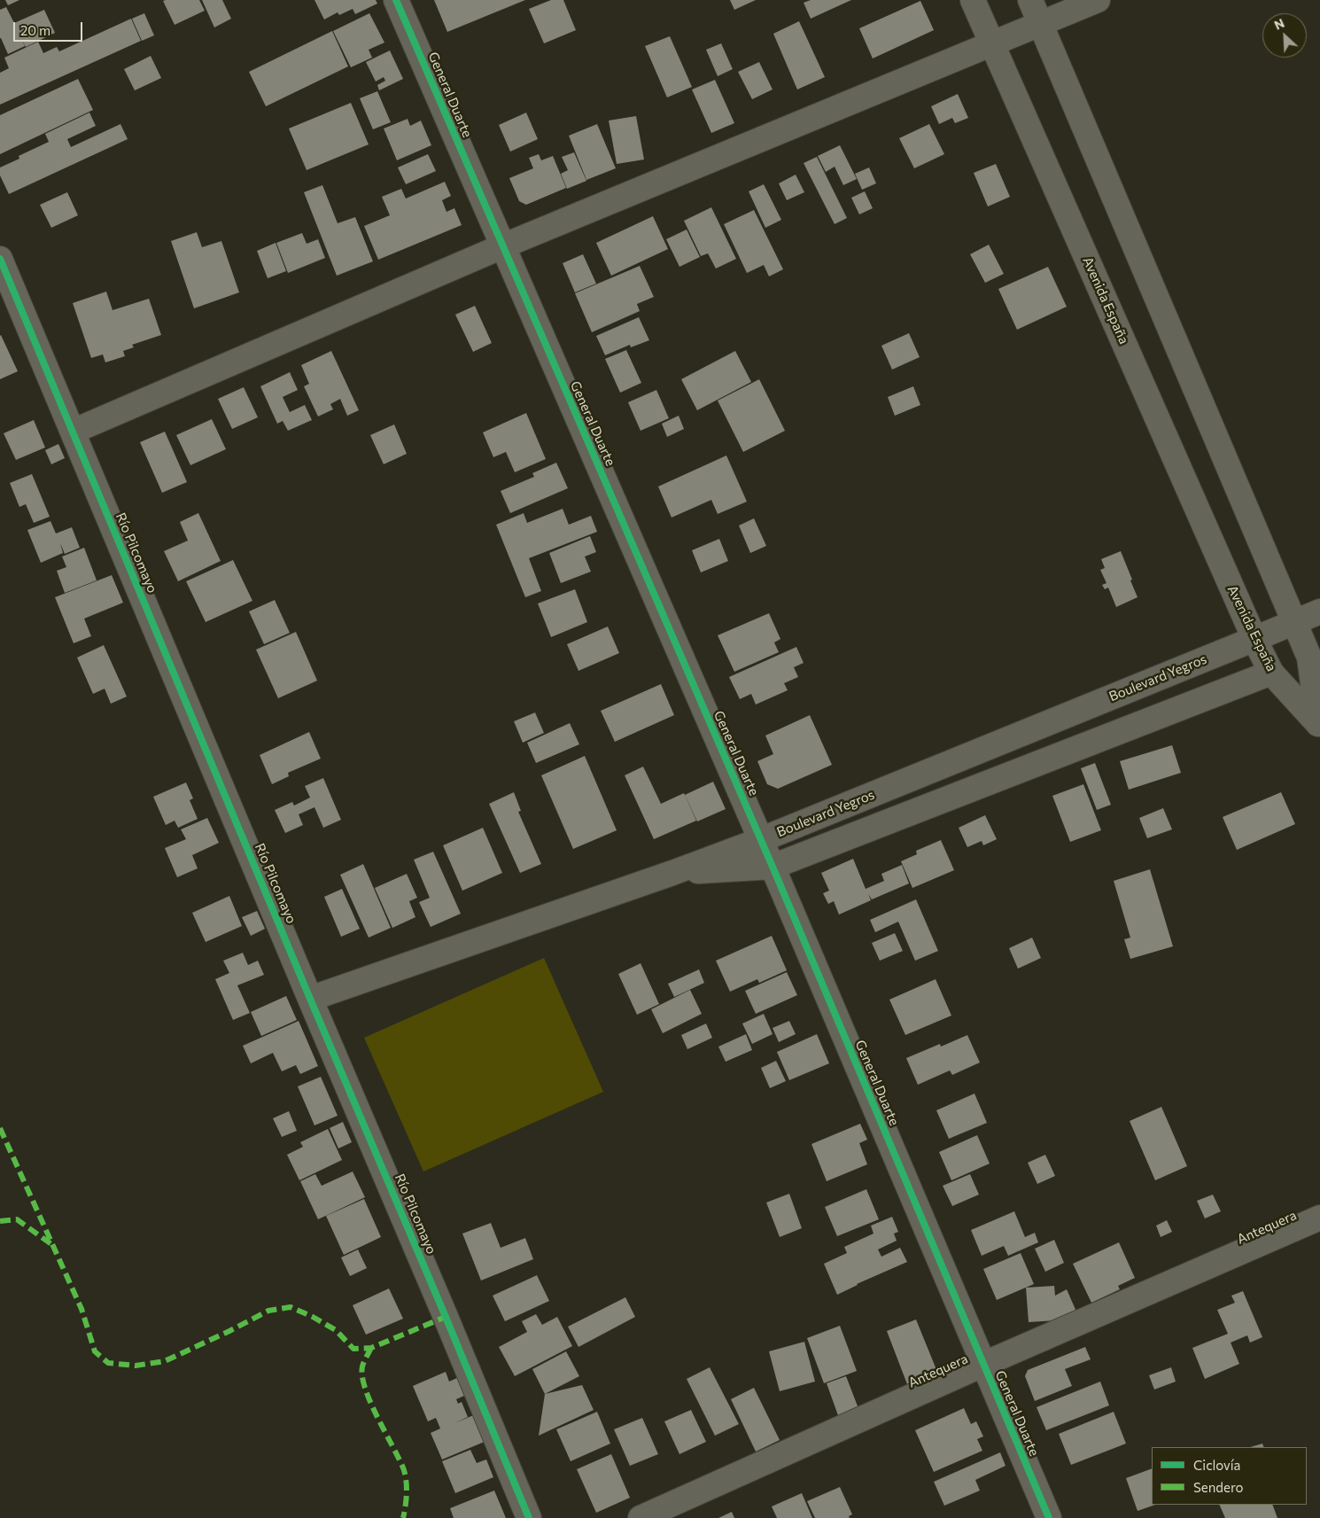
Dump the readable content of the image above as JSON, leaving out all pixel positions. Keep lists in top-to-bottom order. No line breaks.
{"streets":{"street":["General Duarte","Avenida España","Río Pilcomayo","Boulevard Yegros","Antequera"]},"crossings":[["General Duarte","Boulevard Yegros"],["General Duarte","Antequera"],["Avenida España","Boulevard Yegros"]],"legend":["Ciclovía","Sendero"],"scale_bar":"20 m","north":"top left"}
